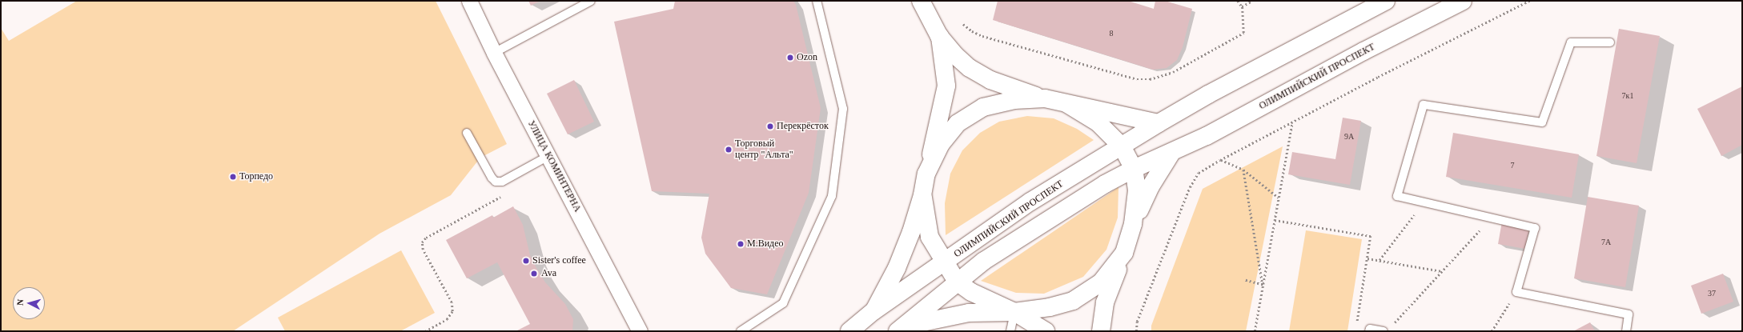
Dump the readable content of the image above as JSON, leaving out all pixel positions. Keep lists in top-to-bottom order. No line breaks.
{"streets":{"street":["ОЛИМПИЙСКИЙ ПРОСПЕКТ","УЛИЦА КОМИНТЕРНА"]},"places":["Ozon","Перекрёсток","Торговый центр \"Альта\"","Торпедо","М.Видео","Sister's coffee","Ava"],"house_numbers":["8","7к1","9А","7","7А","37"],"north":"left"}
